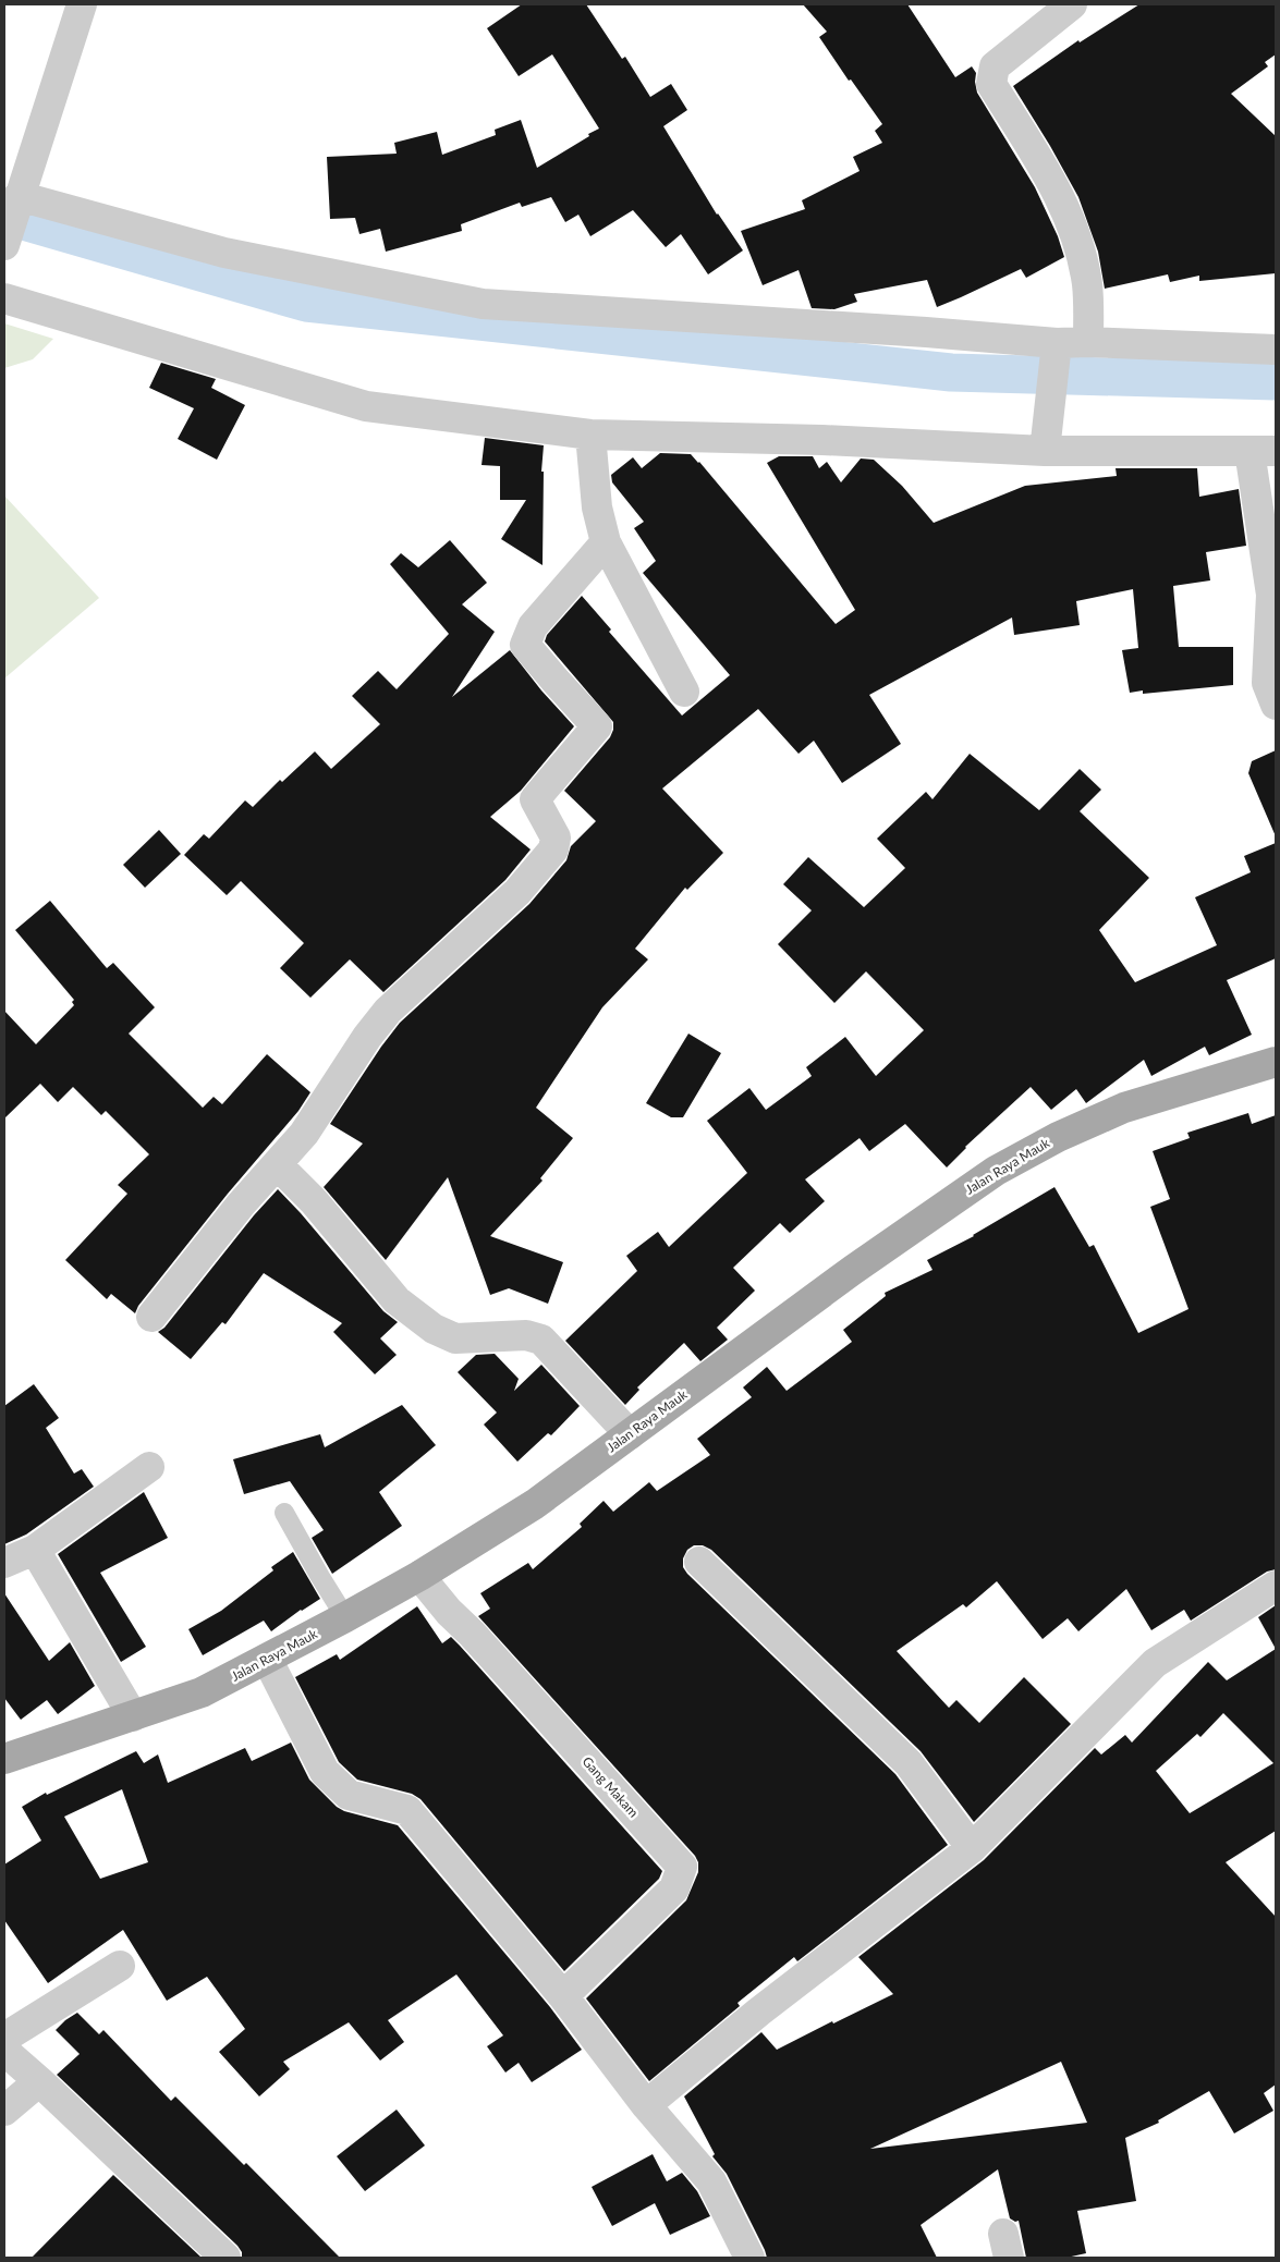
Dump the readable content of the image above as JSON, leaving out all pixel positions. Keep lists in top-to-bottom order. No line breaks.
{"streets":{"main road":["Jalan Raya Mauk"],"street":["Gang Makam"]},"crossings":[["Jalan Raya Mauk","Gang Makam"]]}
